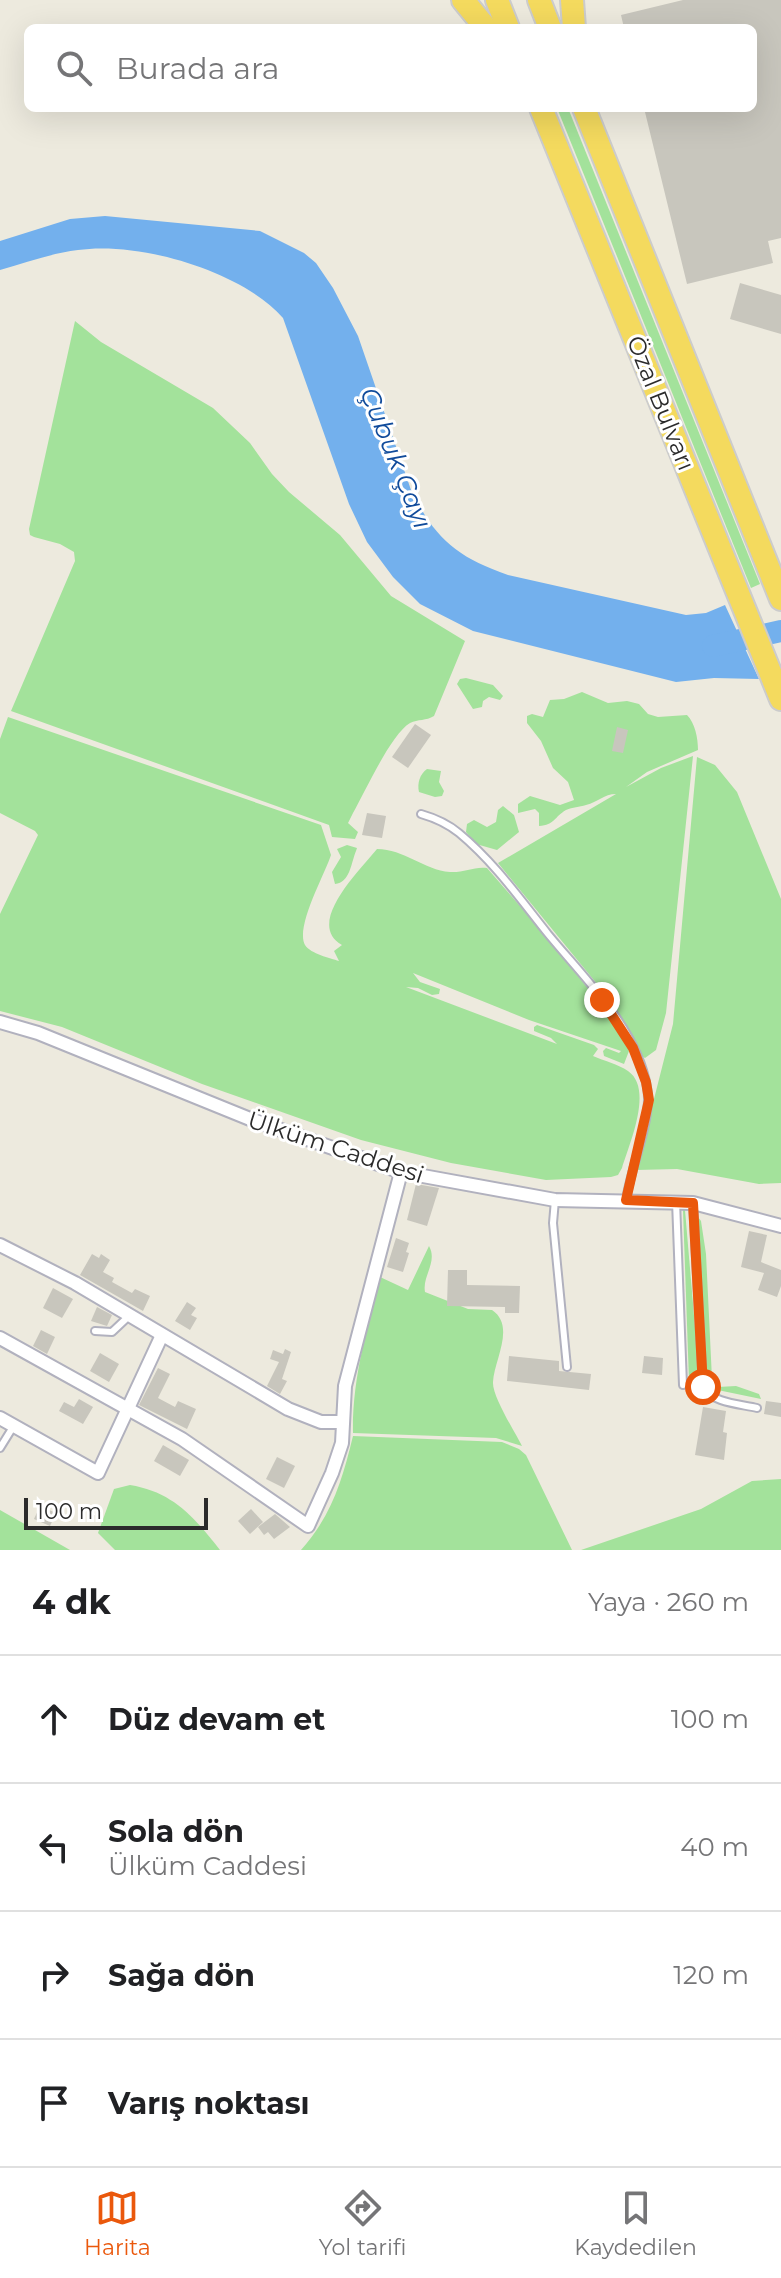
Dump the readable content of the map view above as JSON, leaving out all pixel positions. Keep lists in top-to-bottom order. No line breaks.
{"streets":{"highway":["Özal Bulvarı"],"street":["Ülküm Caddesi"]},"water":["Çubuk Çayı"],"scale_bar":"100 m","page":{"search":"Burada ara","scale":"100 m","heading":["4 dk","Yaya · 260 m"],"list":[["Düz devam et","100 m"],["Sola dön","Ülküm Caddesi","40 m"],["Sağa dön","120 m"],"Varış noktası"],"nav":["Harita","Yol tarifi","Kaydedilen"]}}
